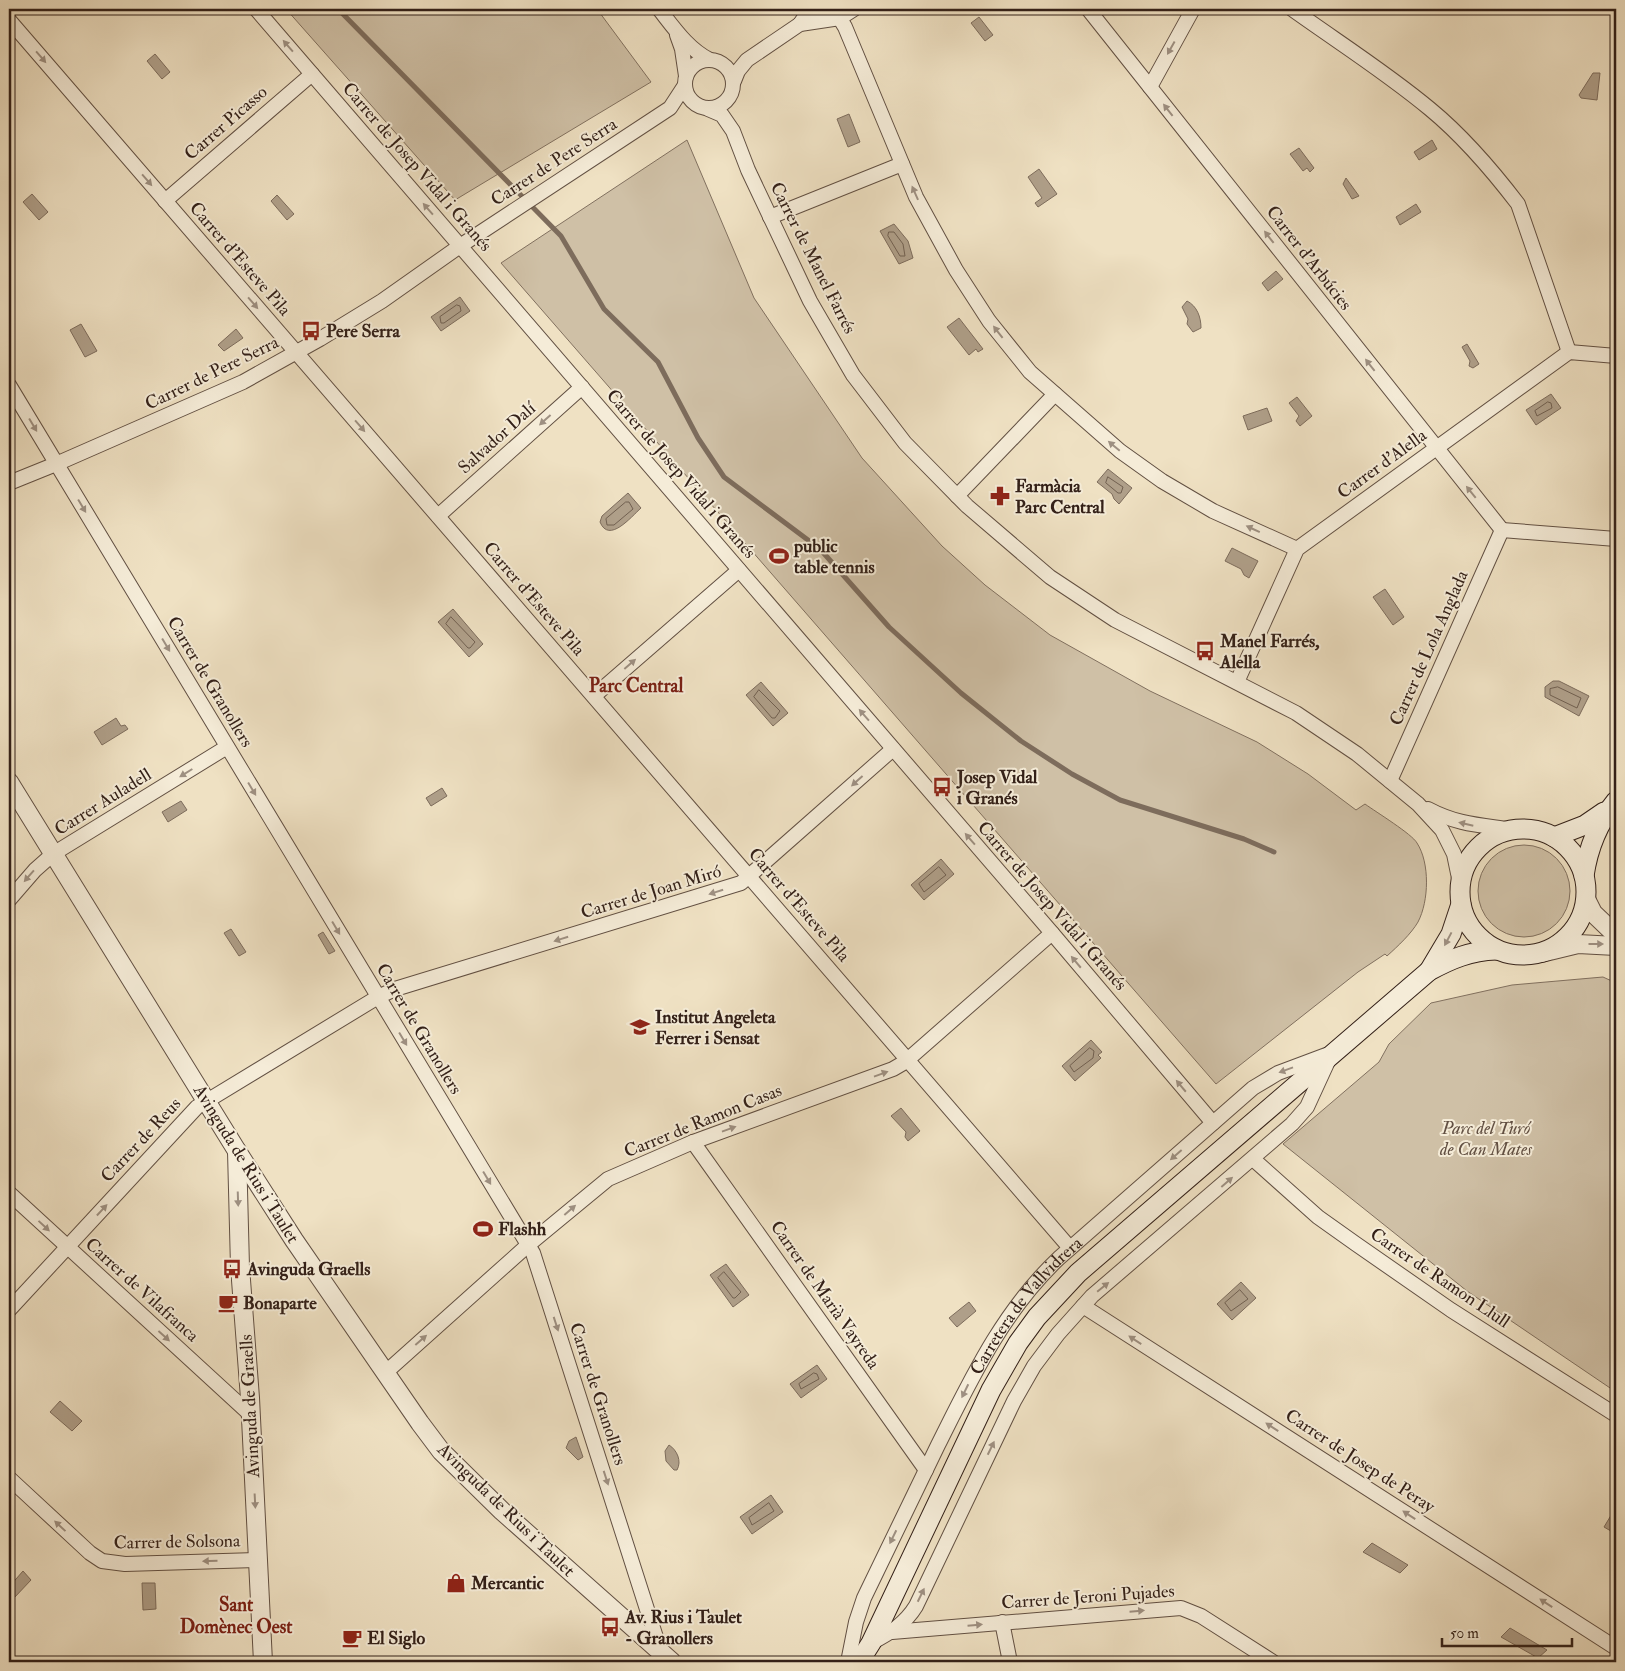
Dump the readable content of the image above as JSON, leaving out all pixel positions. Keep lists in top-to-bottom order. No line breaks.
{"streets":{"main road":["Carretera de Vallvidrera"],"street":["Carrer Picasso","Carrer de Pere Serra","Carrer de Josep Vidal i Granés","Carrer de Manel Farrés","Carrer d'Arbúcies","Carrer d'Esteve Pila","Salvador Dalí","Carrer d'Alella","Carrer de Lola Anglada","Carrer de Granollers","Carrer Auladell","Carrer de Joan Miró","Carrer de Ramon Casas","Carrer de Reus","Avinguda de Rius i Taulet","Carrer de Ramon Llull","Carrer de Vilafranca","Carrer de Marià Vayreda","Avinguda de Graells","Carrer de Josep de Peray","Carrer de Solsona","Carrer de Jeroni Pujades"]},"crossings":[["Carrer Picasso","Carrer de Josep Vidal i Granés"],["Carrer Picasso","Carrer d'Esteve Pila"],["Carrer de Pere Serra","Carrer de Josep Vidal i Granés"],["Carrer de Pere Serra","Carrer de Manel Farrés"],["Carrer de Pere Serra","Carrer d'Esteve Pila"],["Carrer de Pere Serra","Carrer de Granollers"],["Carrer de Josep Vidal i Granés","Salvador Dalí"],["Carrer de Josep Vidal i Granés","Carrer de Joan Miró"],["Carrer de Josep Vidal i Granés","Carrer de Ramon Casas"],["Carrer de Josep Vidal i Granés","Carretera de Vallvidrera"],["Carrer de Manel Farrés","Carrer d'Alella"],["Carrer de Manel Farrés","Carrer de Lola Anglada"],["Carrer de Manel Farrés","Carretera de Vallvidrera"],["Carrer d'Arbúcies","Carrer d'Alella"],["Carrer d'Arbúcies","Carrer de Lola Anglada"],["Carrer d'Esteve Pila","Salvador Dalí"],["Carrer d'Esteve Pila","Carrer de Joan Miró"],["Carrer d'Esteve Pila","Carrer de Ramon Casas"],["Carrer d'Esteve Pila","Carretera de Vallvidrera"],["Carrer de Granollers","Carrer Auladell"],["Carrer de Granollers","Carrer de Joan Miró"],["Carrer de Granollers","Carrer de Ramon Casas"],["Carrer de Granollers","Carrer de Reus"],["Carrer de Granollers","Avinguda de Rius i Taulet"],["Carrer Auladell","Avinguda de Rius i Taulet"],["Carrer de Joan Miró","Carrer de Reus"],["Carrer de Ramon Casas","Avinguda de Rius i Taulet"],["Carrer de Ramon Casas","Carrer de Marià Vayreda"],["Carrer de Reus","Avinguda de Rius i Taulet"],["Carrer de Reus","Carrer de Vilafranca"],["Avinguda de Rius i Taulet","Avinguda de Graells"],["Carrer de Ramon Llull","Carretera de Vallvidrera"],["Carrer de Vilafranca","Avinguda de Graells"],["Carrer de Marià Vayreda","Carretera de Vallvidrera"],["Carretera de Vallvidrera","Carrer de Josep de Peray"],["Carretera de Vallvidrera","Carrer de Jeroni Pujades"],["Avinguda de Graells","Carrer de Solsona"]],"one_way":["Carrer de Josep Vidal i Granés","Carrer d'Arbúcies","Carrer d'Esteve Pila","Salvador Dalí","Carrer de Granollers","Carrer Auladell","Carrer de Joan Miró","Carrer de Ramon Casas","Carrer de Reus","Carrer de Vilafranca","Avinguda de Graells","Carrer de Josep de Peray","Carrer de Solsona","Carrer de Jeroni Pujades"],"districts":["Parc Central","Sant Domènec Oest"],"parks":["Parc del Turó de Can Mates"],"places":{"bus stop":["Pere Serra","Manel Farrés, Alella","Josep Vidal i Granés","Avinguda Graells","Av. Rius i Taulet - Granollers"],"pharmacy":["Farmàcia Parc Central"],"sports":["public table tennis","Flashh"],"school or university":["Institut Angeleta Ferrer i Sensat"],"cafe":["Bonaparte","El Siglo"],"shop":["Mercantic"]},"scale_bar":"50 m"}
